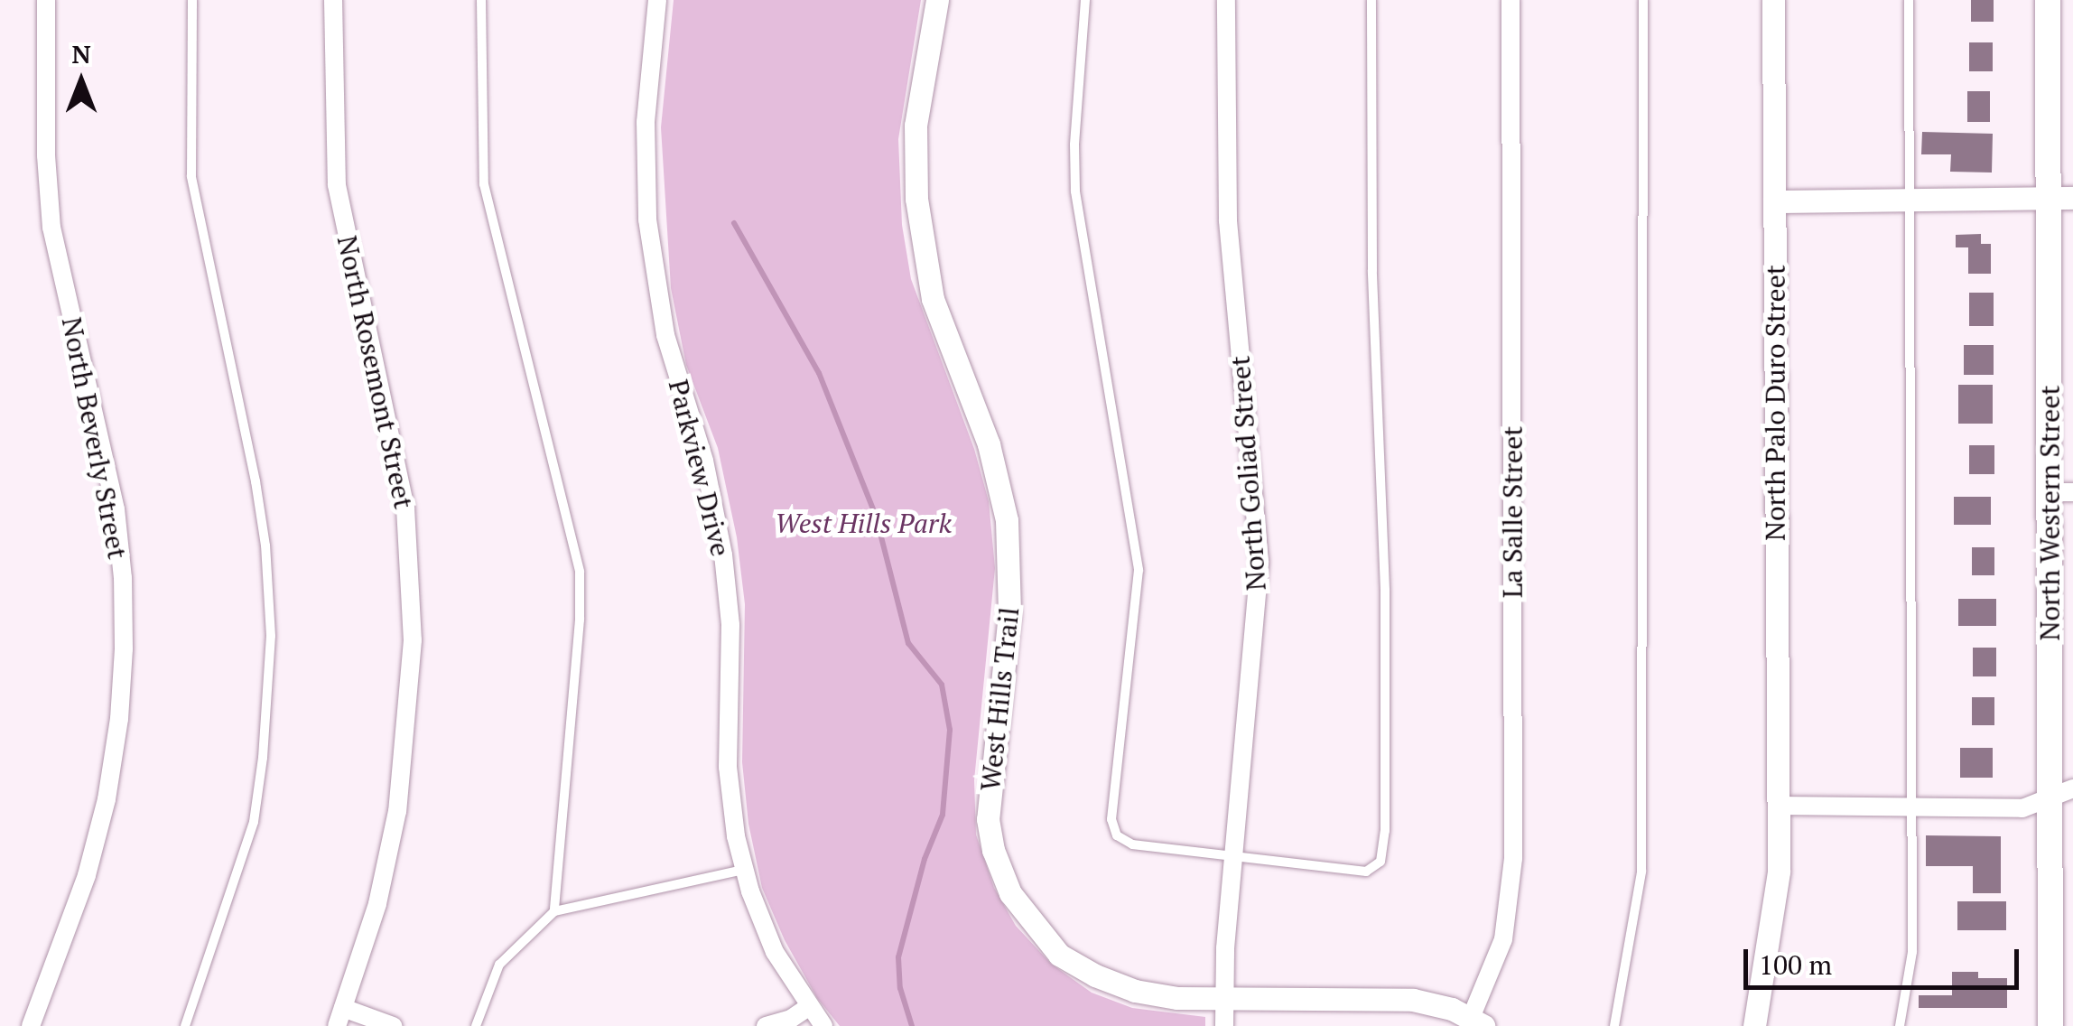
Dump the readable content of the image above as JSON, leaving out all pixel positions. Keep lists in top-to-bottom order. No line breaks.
{"streets":{"main road":["North Western Street"],"street":["North Rosemont Street","North Palo Duro Street","North Beverly Street","Parkview Drive","North Goliad Street","La Salle Street","West Hills Trail"]},"crossings":[["North Goliad Street","West Hills Trail"],["La Salle Street","West Hills Trail"]],"parks":["West Hills Park"],"scale_bar":"100 m","north":"top"}
